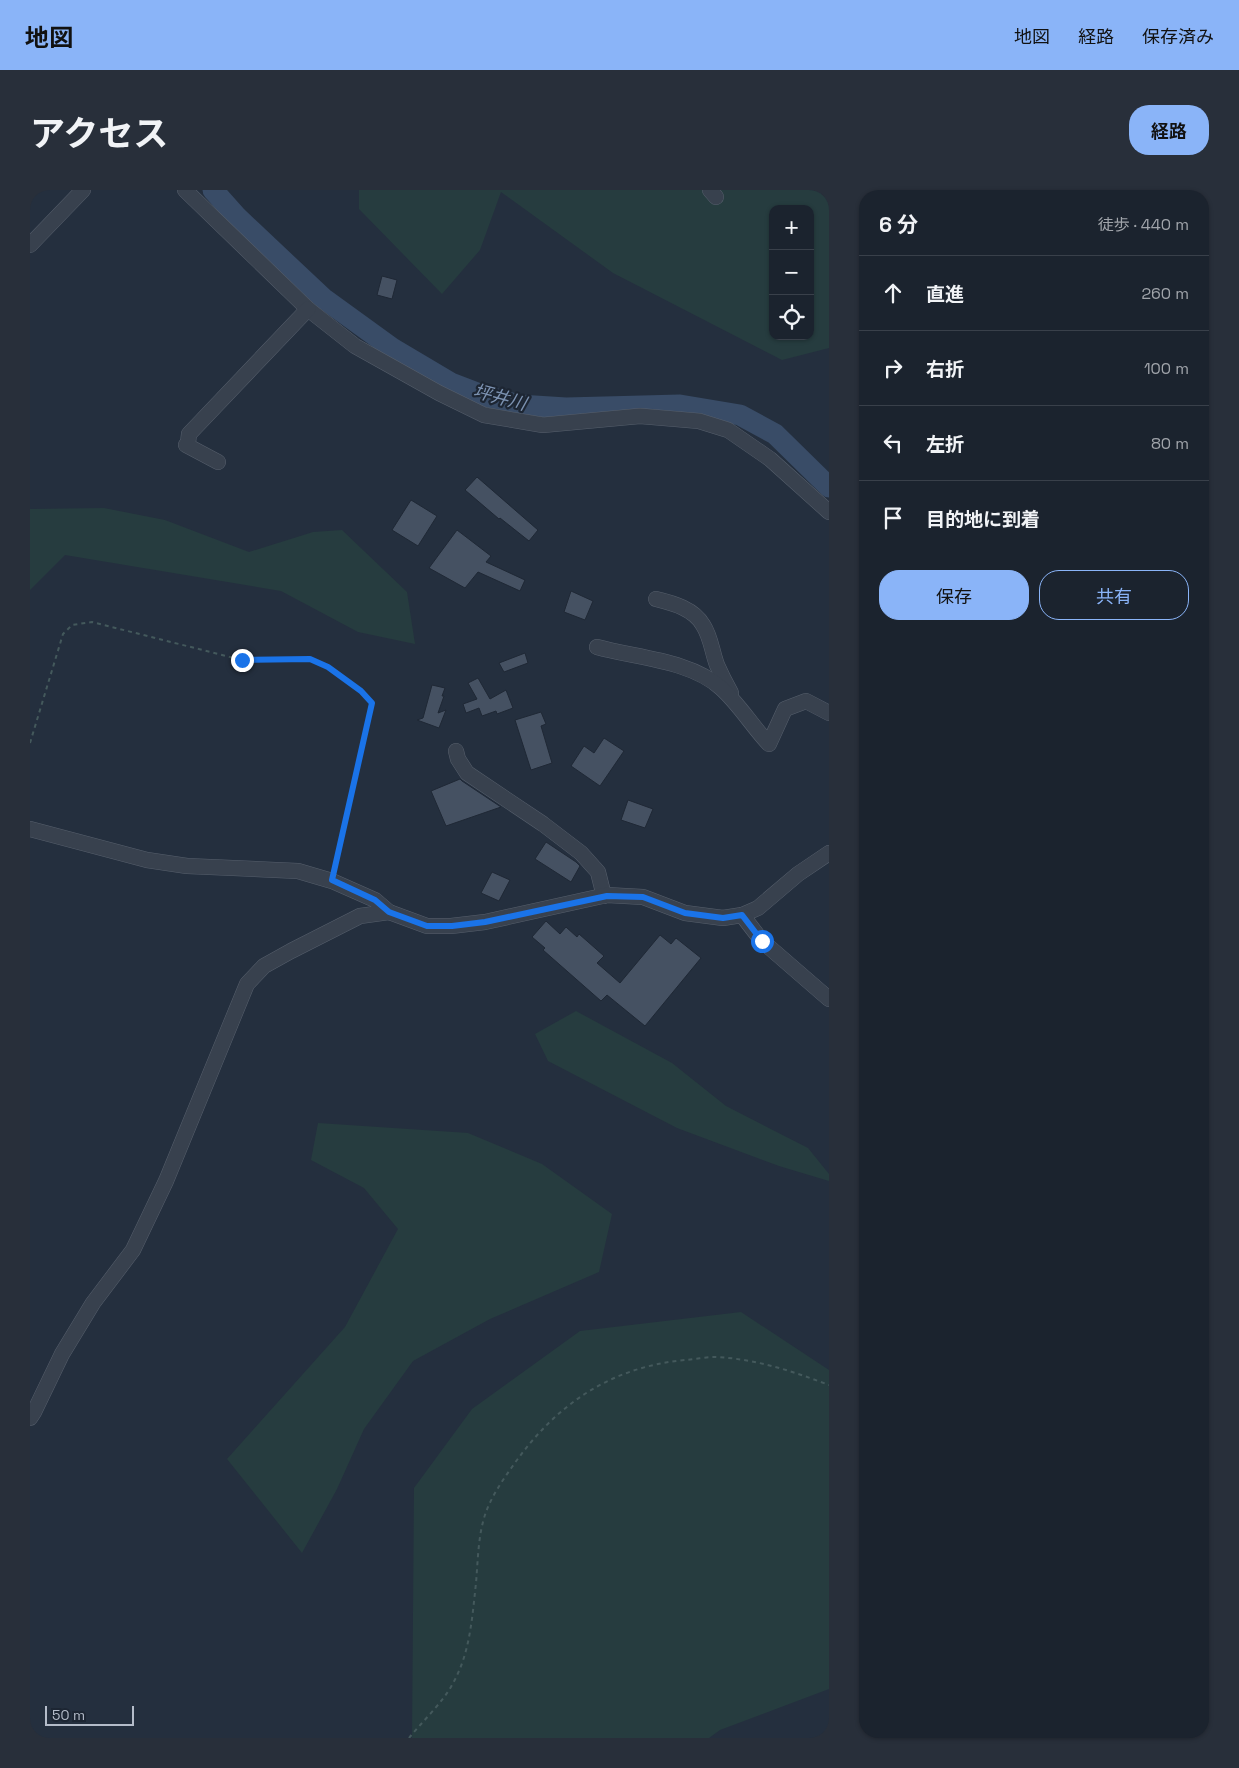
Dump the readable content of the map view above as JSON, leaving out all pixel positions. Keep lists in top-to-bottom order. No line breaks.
{"water":["坪井川"],"scale_bar":"50 m","page":{"header":"地図","nav":["地図","経路","保存済み"],"title":"アクセス","buttons":["経路",["保存","共有"]],"heading":["6 分","徒歩 · 440 m"],"map_buttons":["+","−"],"list":[["直進","260 m"],["右折","100 m"],["左折","80 m"],"目的地に到着"],"scale":"50 m"}}
